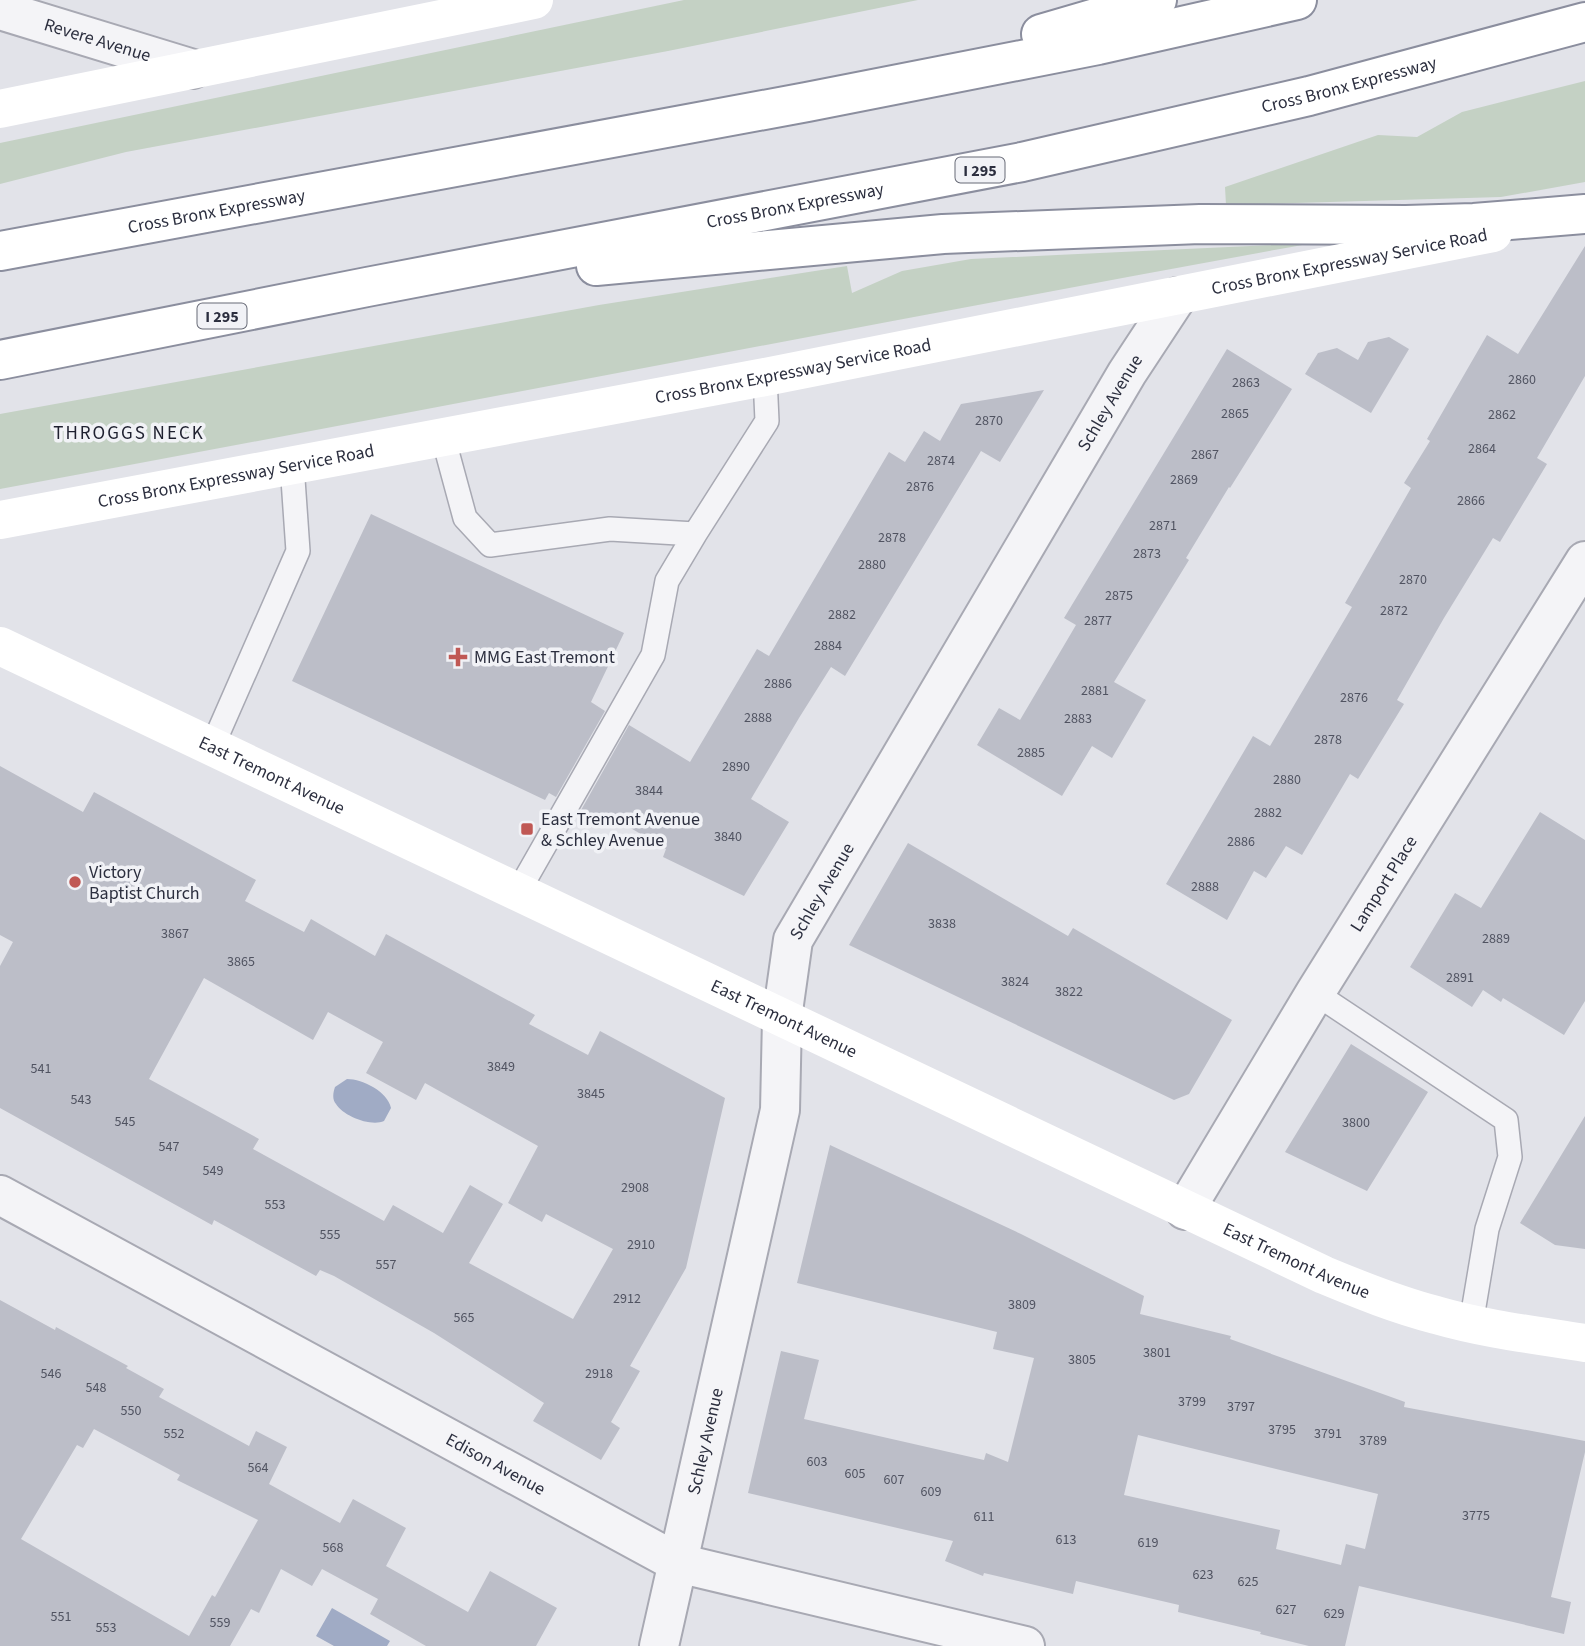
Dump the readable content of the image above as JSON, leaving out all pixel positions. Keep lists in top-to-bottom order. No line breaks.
{"streets":{"main road":["Cross Bronx Expressway","I 295","Cross Bronx Expressway Service Road","East Tremont Avenue"],"street":["Revere Avenue","Schley Avenue","Lamport Place","Edison Avenue"]},"crossings":[["Cross Bronx Expressway Service Road","Schley Avenue"],["Schley Avenue","East Tremont Avenue"],["Schley Avenue","Edison Avenue"],["East Tremont Avenue","Lamport Place"]],"districts":["THROGGS NECK"],"places":{"health":["MMG East Tremont"],"transit":["East Tremont Avenue & Schley Avenue"],"other":["Victory Baptist Church"]},"house_numbers":["2860","2863","2865","2862","2870","2864","2867","2874","2869","2876","2866","2871","2878","2873","2880","2870","2875","2872","2882","2877","2884","2886","2881","2876","2888","2883","2878","2885","2890","2880","3844","2882","3840","2886","2888","3838","3867","2889","3865","2891","3824","3822","3849","541","3845","543","545","3800","547","549","2908","553","555","2910","557","2912","3809","565","3801","3805","546","2918","548","3799","3797","550","3795","552","3791","3789","603","564","605","607","609","3775","611","613","619","568","623","625","627","629","551","559","553"]}
